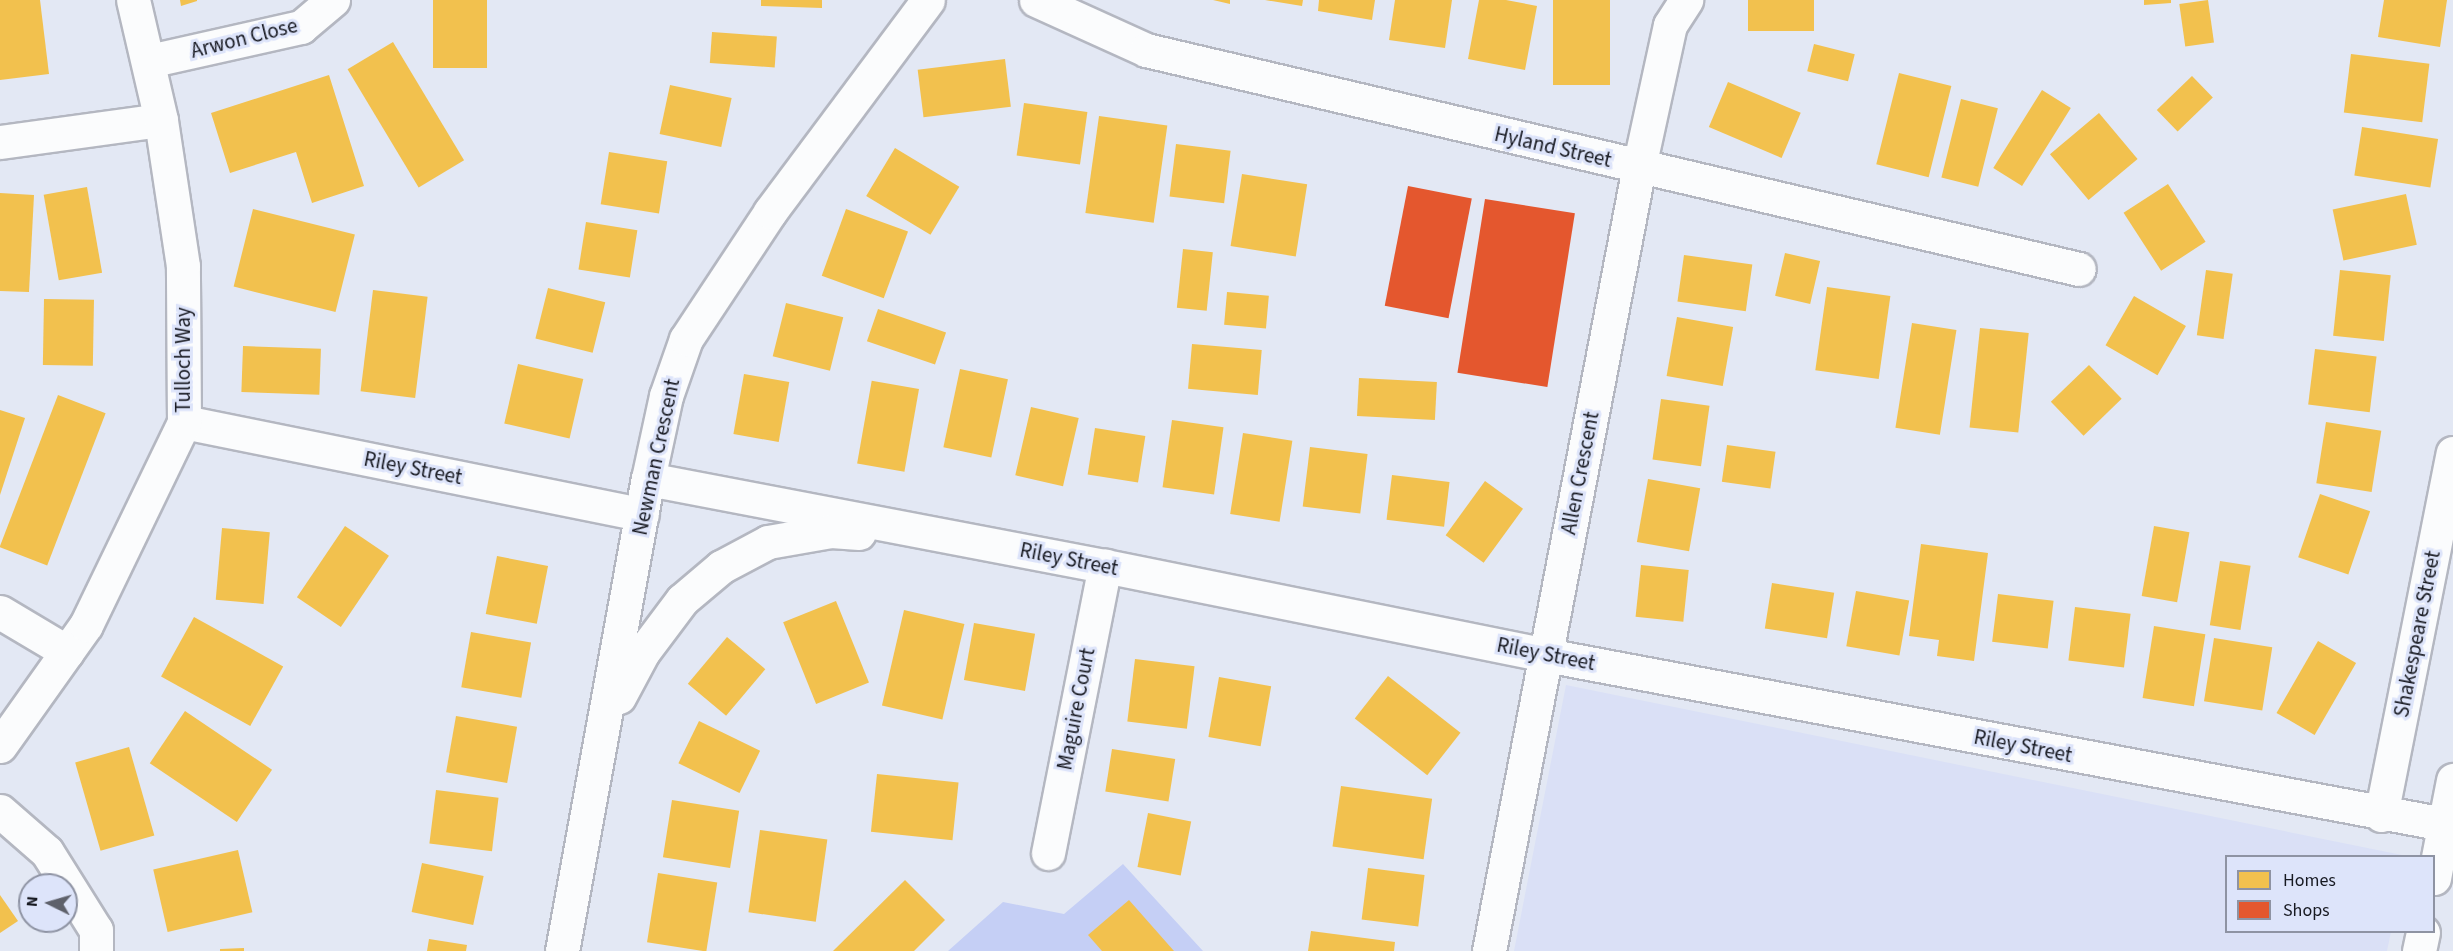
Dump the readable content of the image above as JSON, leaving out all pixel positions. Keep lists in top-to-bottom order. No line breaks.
{"streets":{"street":["Arwon Close","Hyland Street","Tulloch Way","Newman Crescent","Riley Street","Allen Crescent","Shakespeare Street","Maguire Court"]},"crossings":[["Arwon Close","Tulloch Way"],["Hyland Street","Allen Crescent"],["Tulloch Way","Riley Street"],["Newman Crescent","Riley Street"],["Riley Street","Allen Crescent"],["Riley Street","Shakespeare Street"],["Riley Street","Maguire Court"]],"legend":["Homes","Shops"],"north":"left"}
